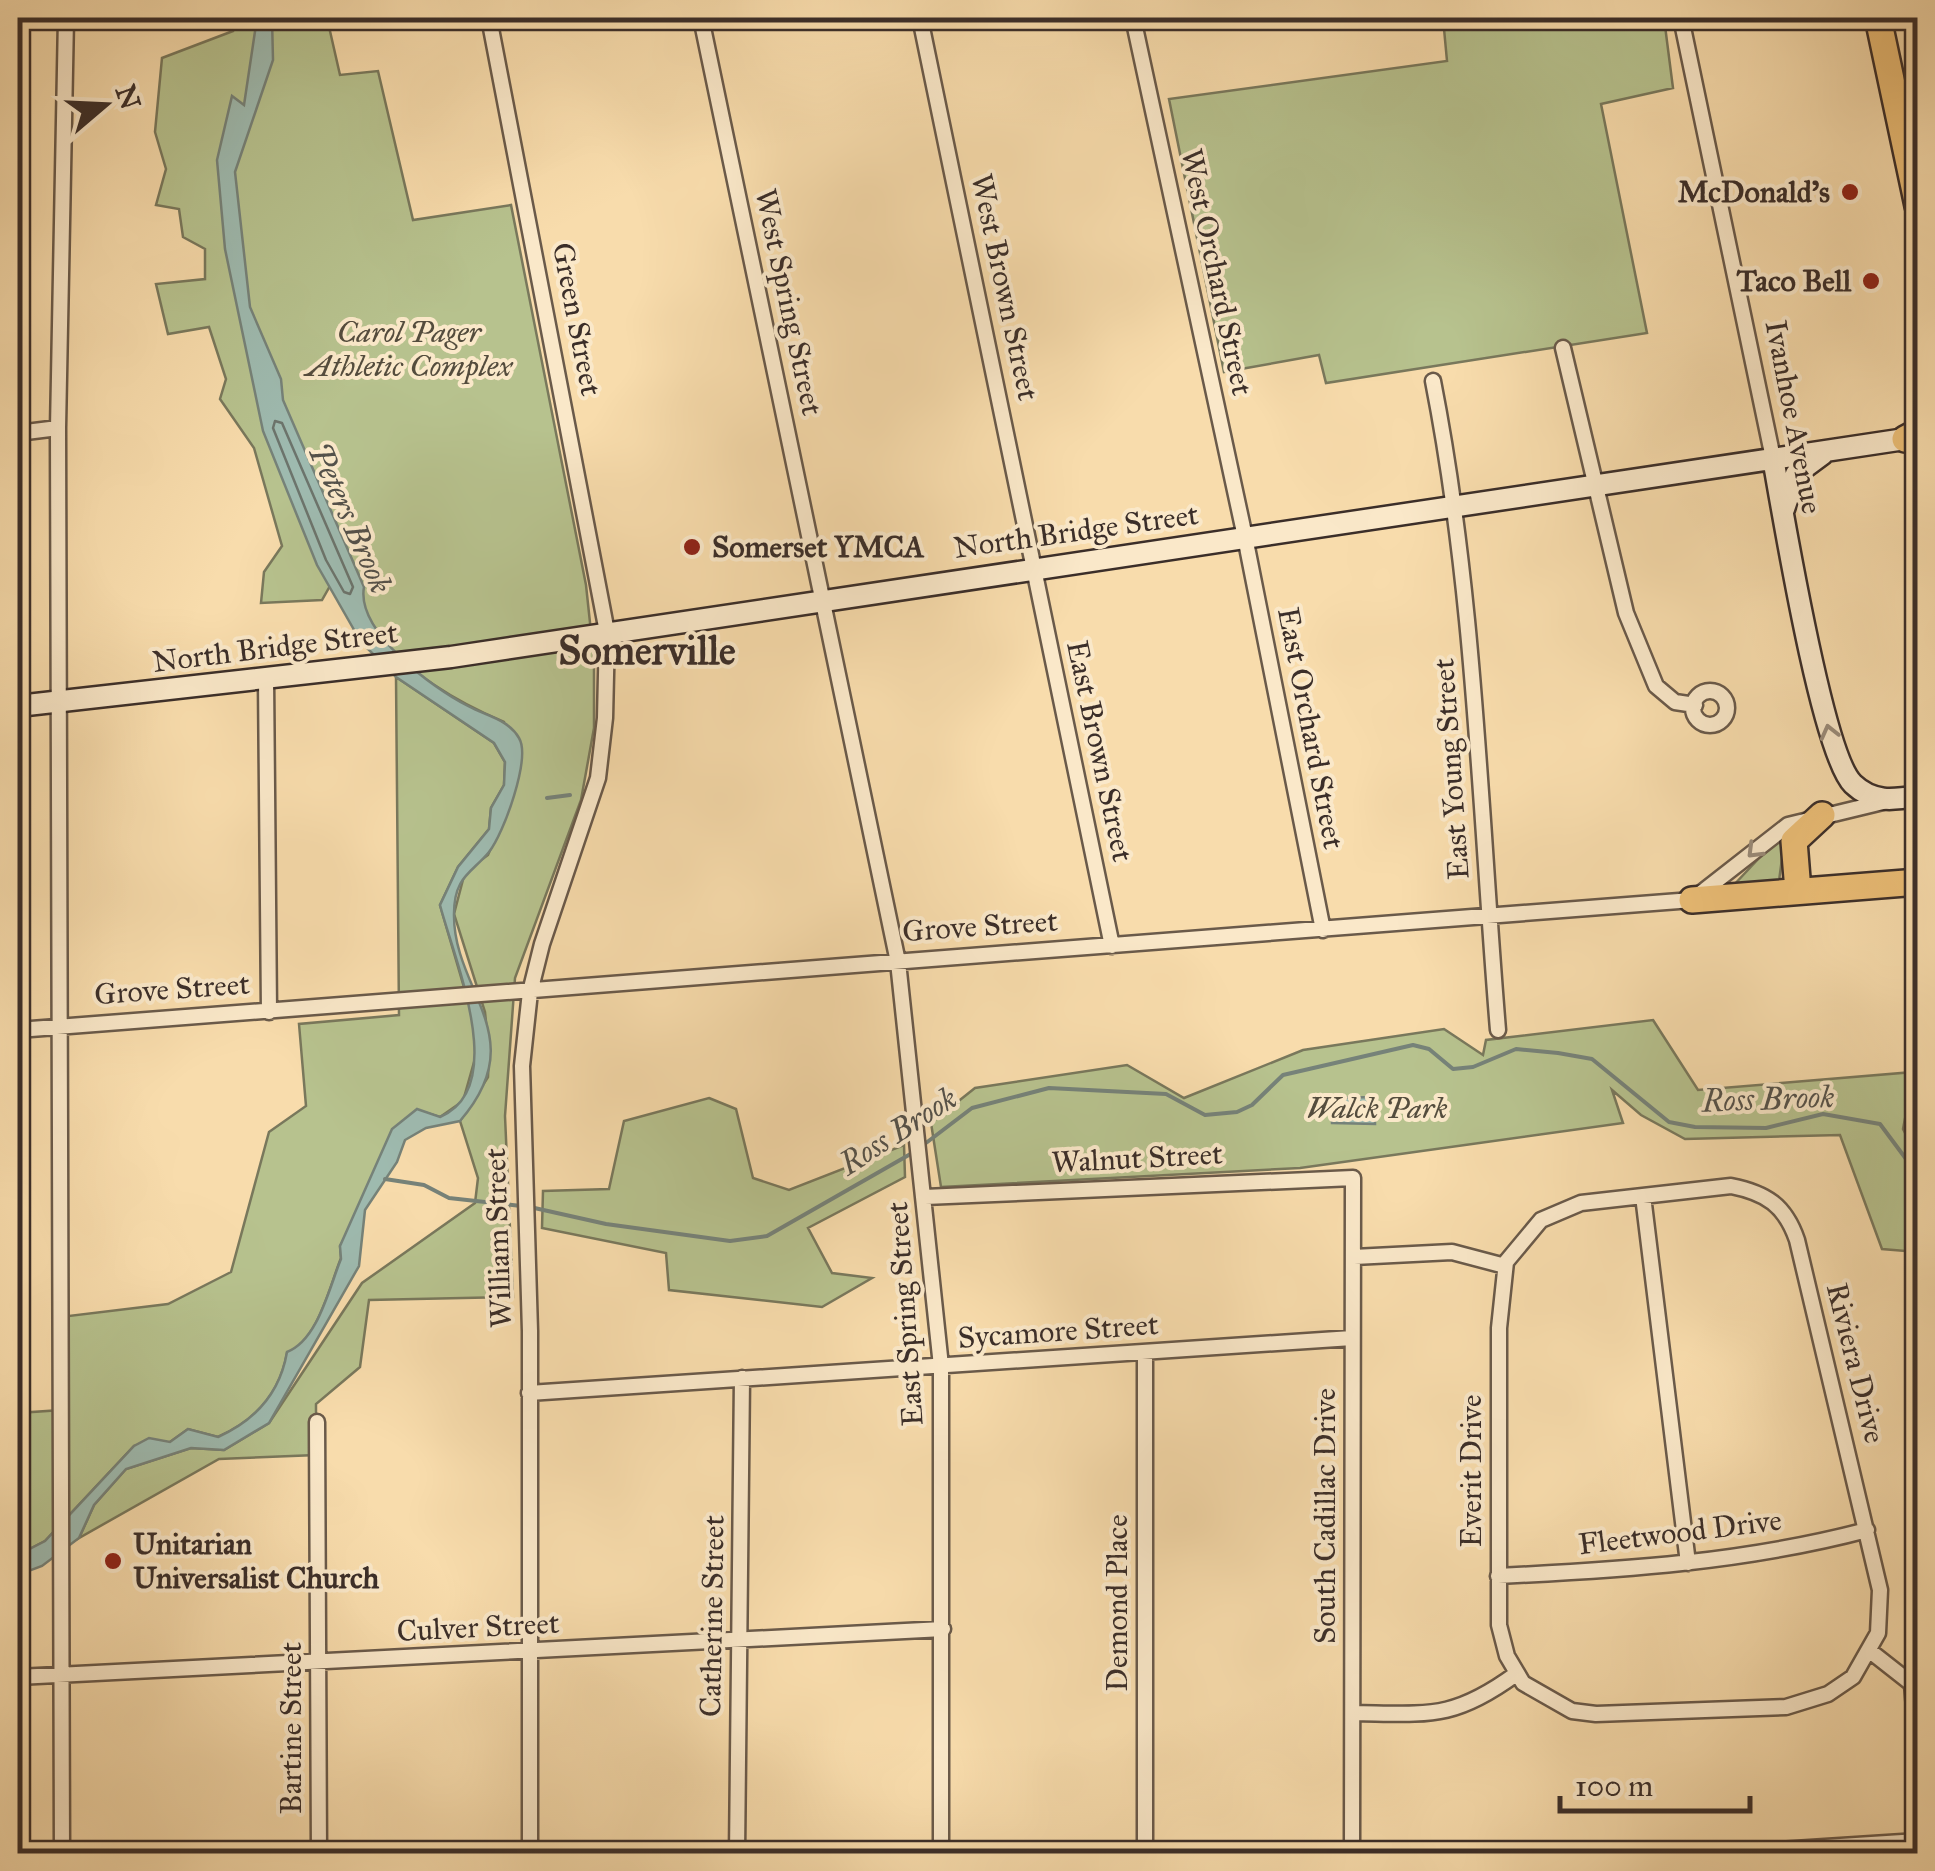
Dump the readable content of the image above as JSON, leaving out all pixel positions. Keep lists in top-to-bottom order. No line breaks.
{"streets":{"street":["West Orchard Street","West Brown Street","West Spring Street","Green Street","Ivanhoe Avenue","North Bridge Street","East Orchard Street","East Brown Street","East Young Street","Grove Street","Walnut Street","William Street","East Spring Street","Sycamore Street","Riviera Drive","Everit Drive","South Cadillac Drive","Fleetwood Drive","Demond Place","Catherine Street","Culver Street","Bartine Street"]},"crossings":[["West Orchard Street","North Bridge Street"],["West Orchard Street","East Orchard Street"],["West Brown Street","North Bridge Street"],["West Brown Street","East Brown Street"],["West Spring Street","North Bridge Street"],["West Spring Street","East Spring Street"],["Green Street","North Bridge Street"],["Green Street","William Street"],["Ivanhoe Avenue","North Bridge Street"],["North Bridge Street","East Orchard Street"],["North Bridge Street","East Brown Street"],["North Bridge Street","East Young Street"],["North Bridge Street","William Street"],["North Bridge Street","East Spring Street"],["East Orchard Street","Grove Street"],["East Brown Street","Grove Street"],["East Young Street","Grove Street"],["Grove Street","William Street"],["Grove Street","East Spring Street"],["Walnut Street","East Spring Street"],["Walnut Street","South Cadillac Drive"],["William Street","Sycamore Street"],["William Street","Culver Street"],["East Spring Street","Sycamore Street"],["East Spring Street","Culver Street"],["Sycamore Street","South Cadillac Drive"],["Sycamore Street","Demond Place"],["Sycamore Street","Catherine Street"],["Riviera Drive","Fleetwood Drive"],["Everit Drive","Fleetwood Drive"],["Catherine Street","Culver Street"],["Culver Street","Bartine Street"]],"districts":["Somerville"],"water":["Peters Brook","Ross Brook"],"parks":["Carol Pager Athletic Complex","Walck Park"],"places":["McDonald's","Taco Bell","Somerset YMCA","Unitarian Universalist Church"],"scale_bar":"100 m","north":"right"}
